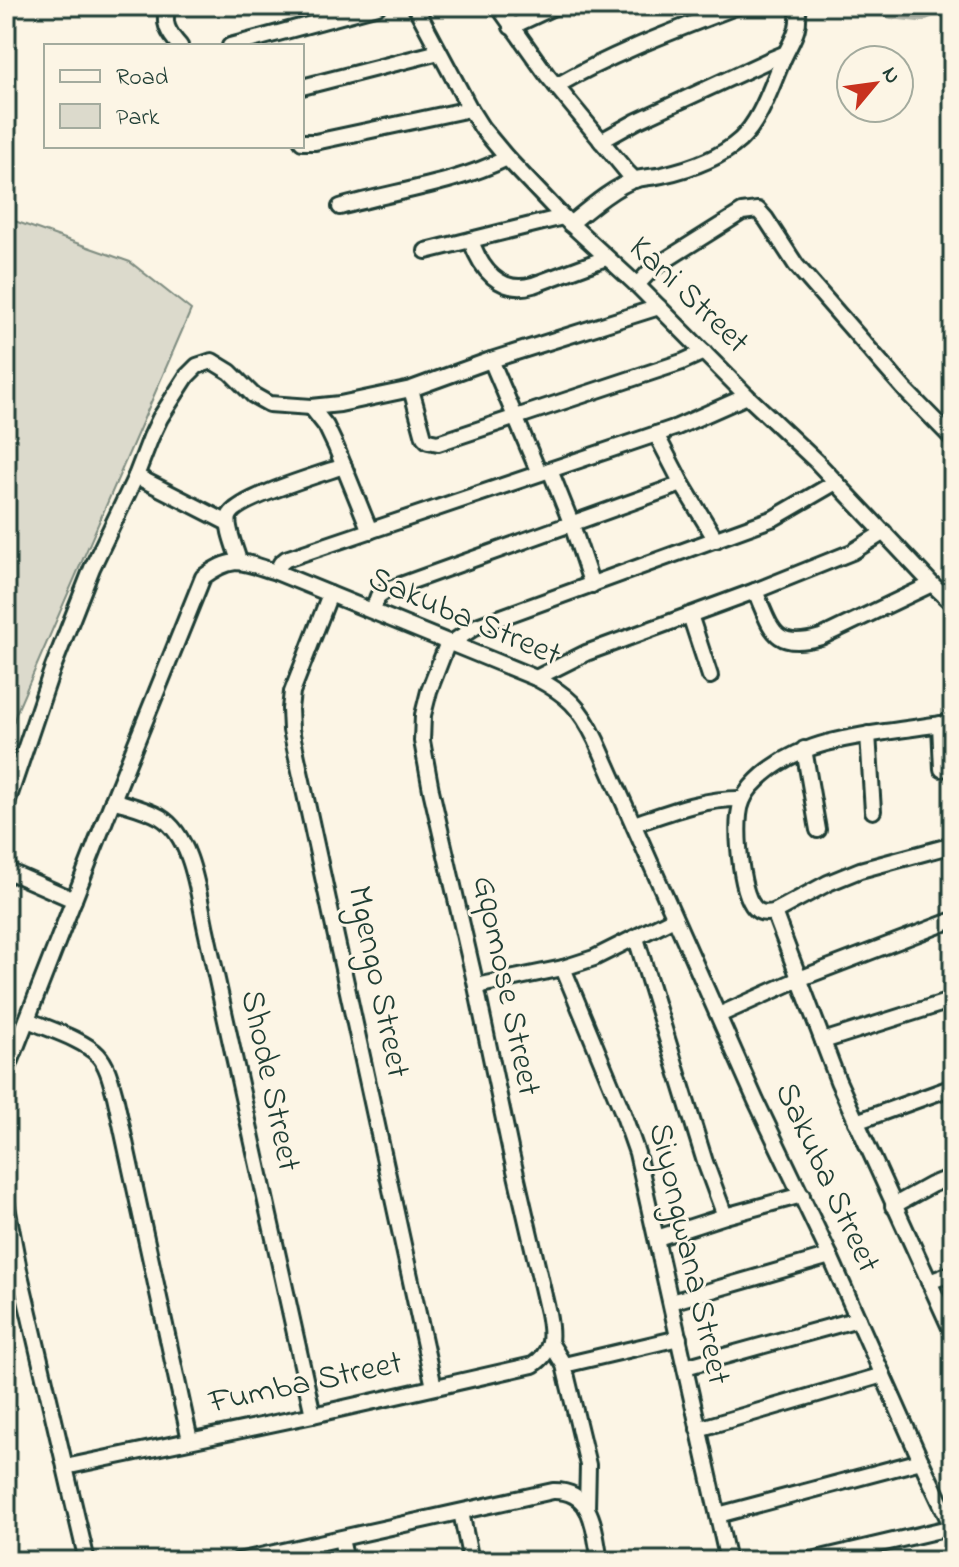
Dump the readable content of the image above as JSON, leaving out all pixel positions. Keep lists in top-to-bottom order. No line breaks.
{"streets":{"street":["Kani Street","Sakuba Street","Mgengo Street","Gqomose Street","Shode Street","Siyongwana Street","Fumba Street"]},"crossings":[["Sakuba Street","Mgengo Street"],["Sakuba Street","Gqomose Street"],["Mgengo Street","Fumba Street"],["Gqomose Street","Fumba Street"],["Shode Street","Fumba Street"]],"legend":["Road","Park"],"north":"top right"}
